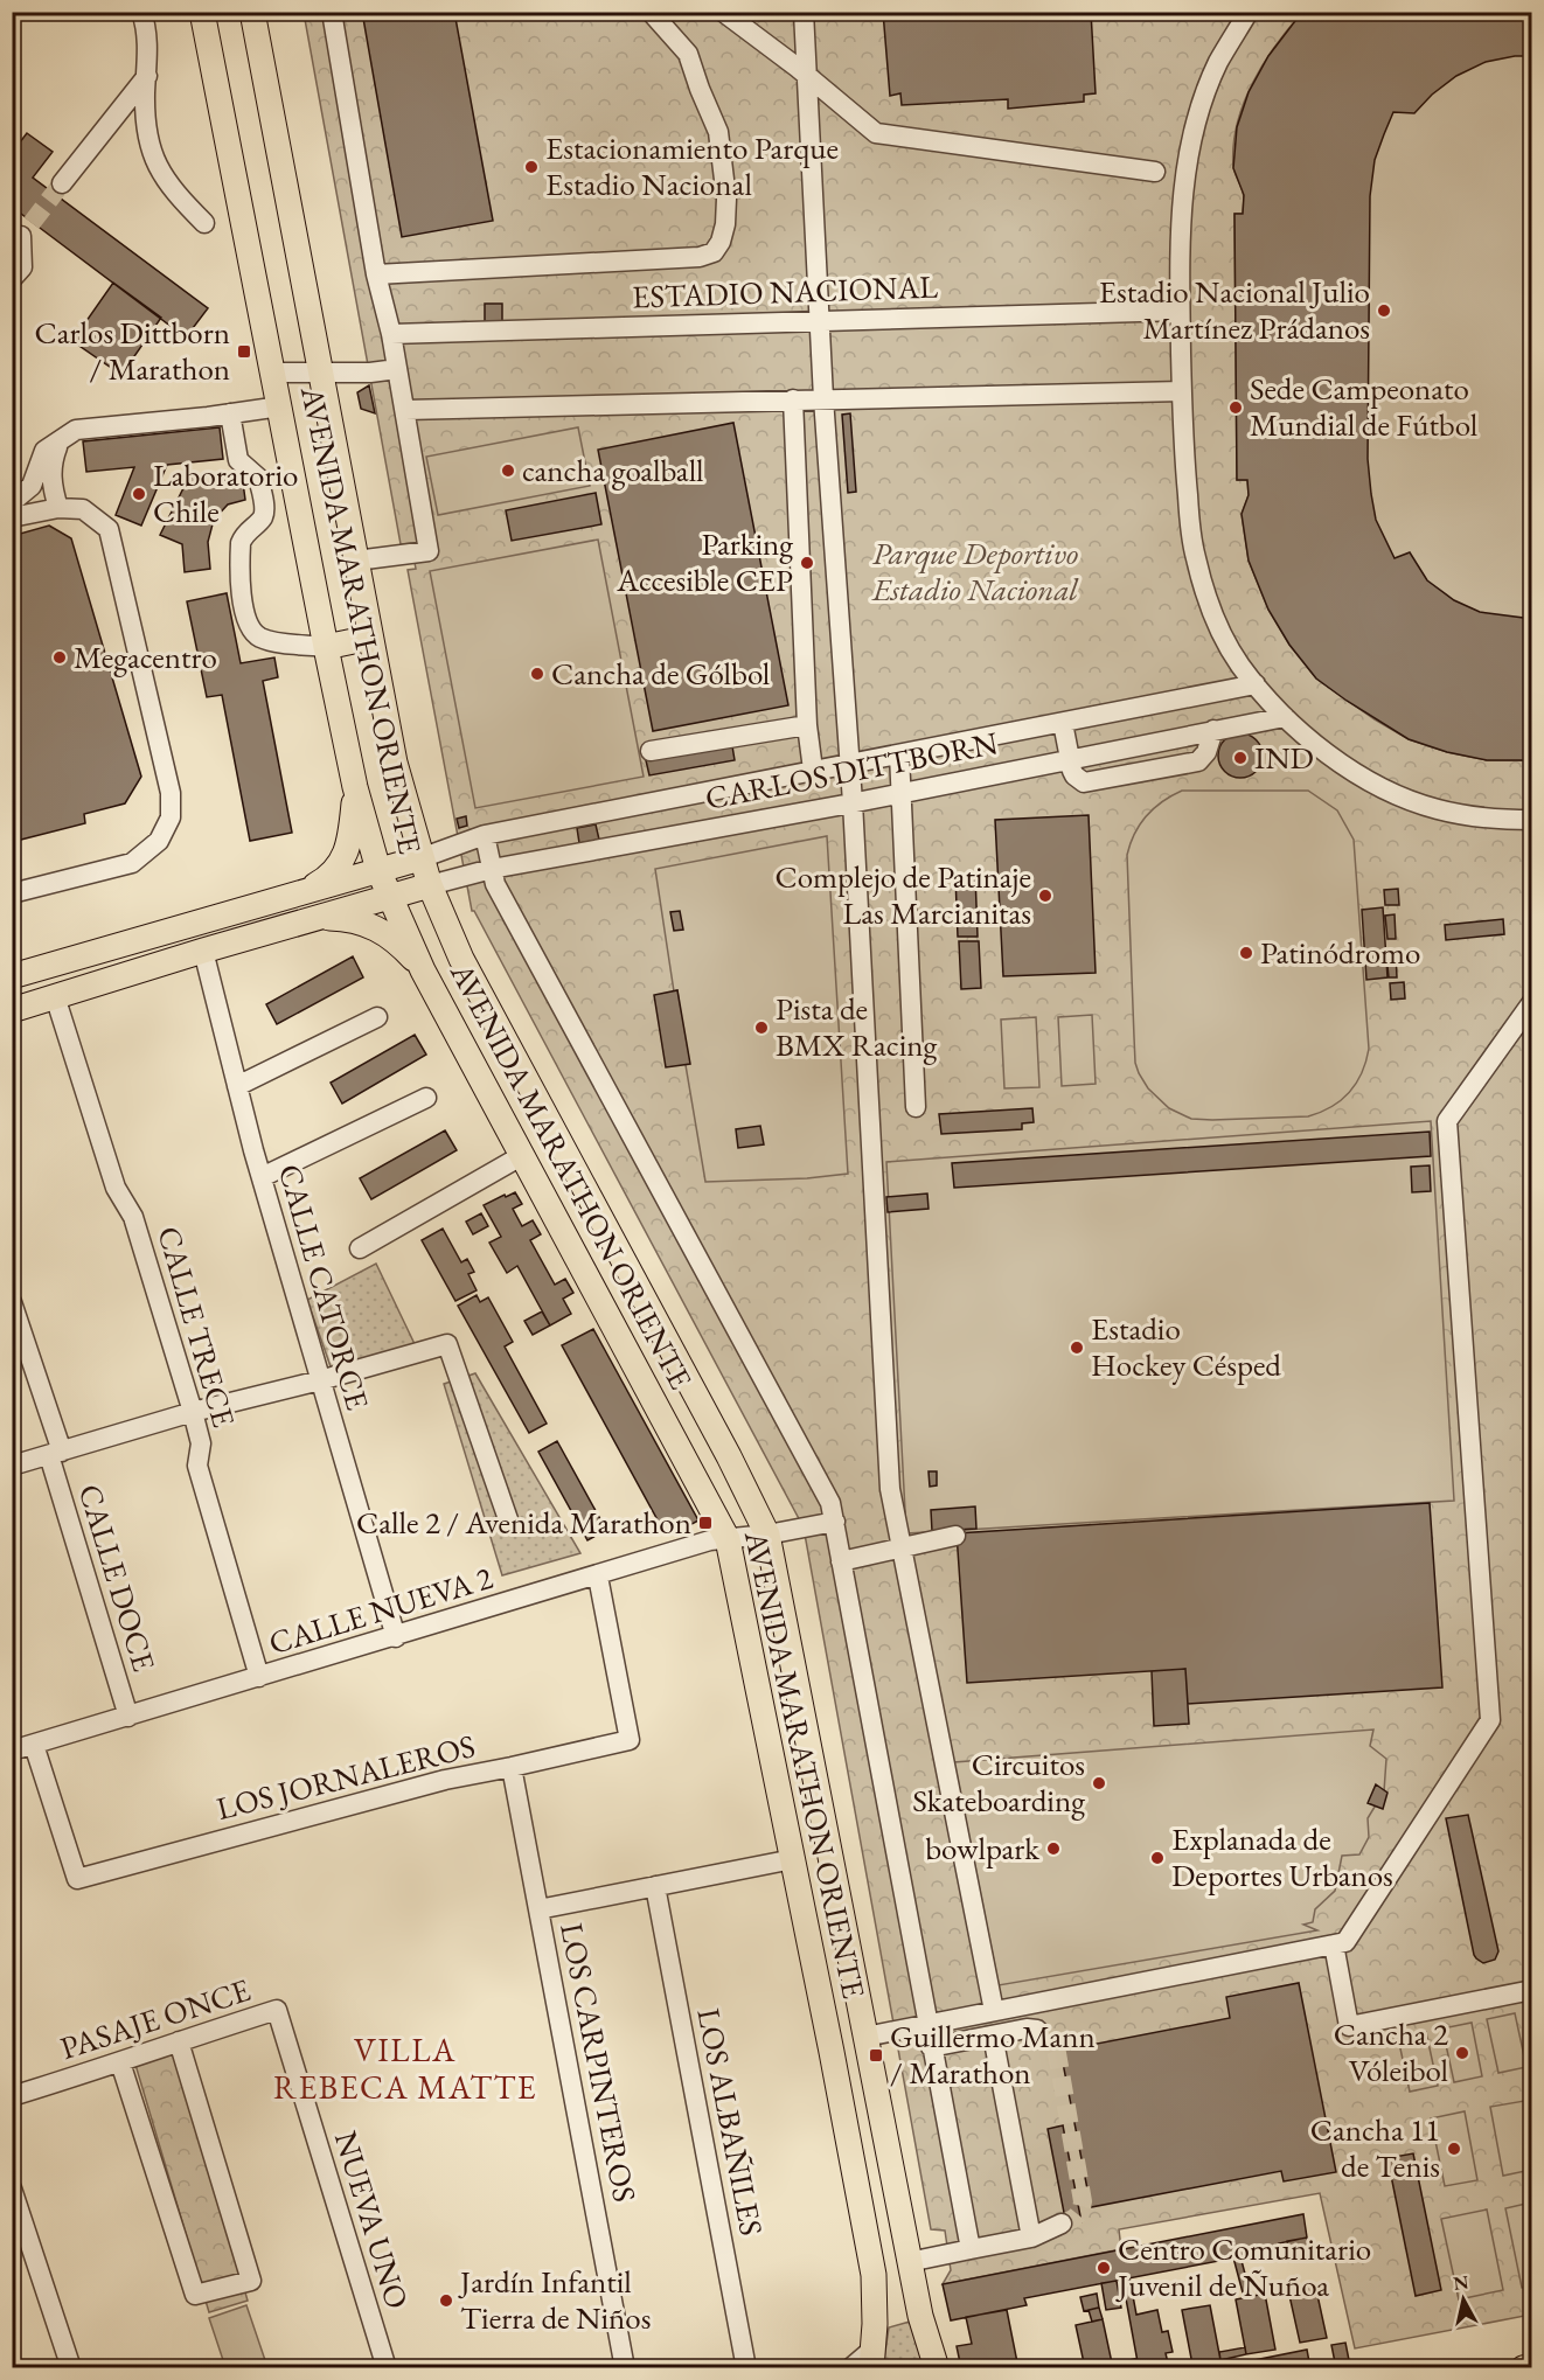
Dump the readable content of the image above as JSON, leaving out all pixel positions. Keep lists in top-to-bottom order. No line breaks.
{"streets":{"main road":["AVENIDA MARATHON ORIENTE"],"street":["ESTADIO NACIONAL","CARLOS DITTBORN","CALLE CATORCE","CALLE TRECE","CALLE DOCE","CALLE NUEVA 2","LOS JORNALEROS","PASAJE ONCE","LOS CARPINTEROS","LOS ALBAÑILES","NUEVA UNO"]},"crossings":[["AVENIDA MARATHON ORIENTE","CARLOS DITTBORN"],["AVENIDA MARATHON ORIENTE","CALLE NUEVA 2"],["CALLE CATORCE","CALLE NUEVA 2"],["CALLE TRECE","CALLE NUEVA 2"],["CALLE DOCE","CALLE NUEVA 2"],["CALLE NUEVA 2","LOS JORNALEROS"],["LOS JORNALEROS","LOS CARPINTEROS"],["PASAJE ONCE","NUEVA UNO"]],"districts":["VILLA REBECA MATTE"],"parks":["Parque Deportivo Estadio Nacional"],"places":{"other":["Estacionamiento Parque Estadio Nacional","Estadio Nacional Julio Martínez Prádanos","Sede Campeonato Mundial de Fútbol","cancha goalball","Laboratorio Chile","Parking Accesible CEP","Megacentro","Cancha de Gólbol","IND","Complejo de Patinaje Las Marcianitas","Patinódromo","Pista de BMX Racing","Estadio Hockey Césped","Circuitos Skateboarding","bowlpark","Explanada de Deportes Urbanos","Cancha 2 Vóleibol","Cancha 11 de Tenis","Centro Comunitario Juvenil de Ñuñoa","Jardín Infantil Tierra de Niños"],"transit":["Carlos Dittborn / Marathon","Calle 2 / Avenida Marathon","Guillermo Mann / Marathon"]},"north":"top"}
